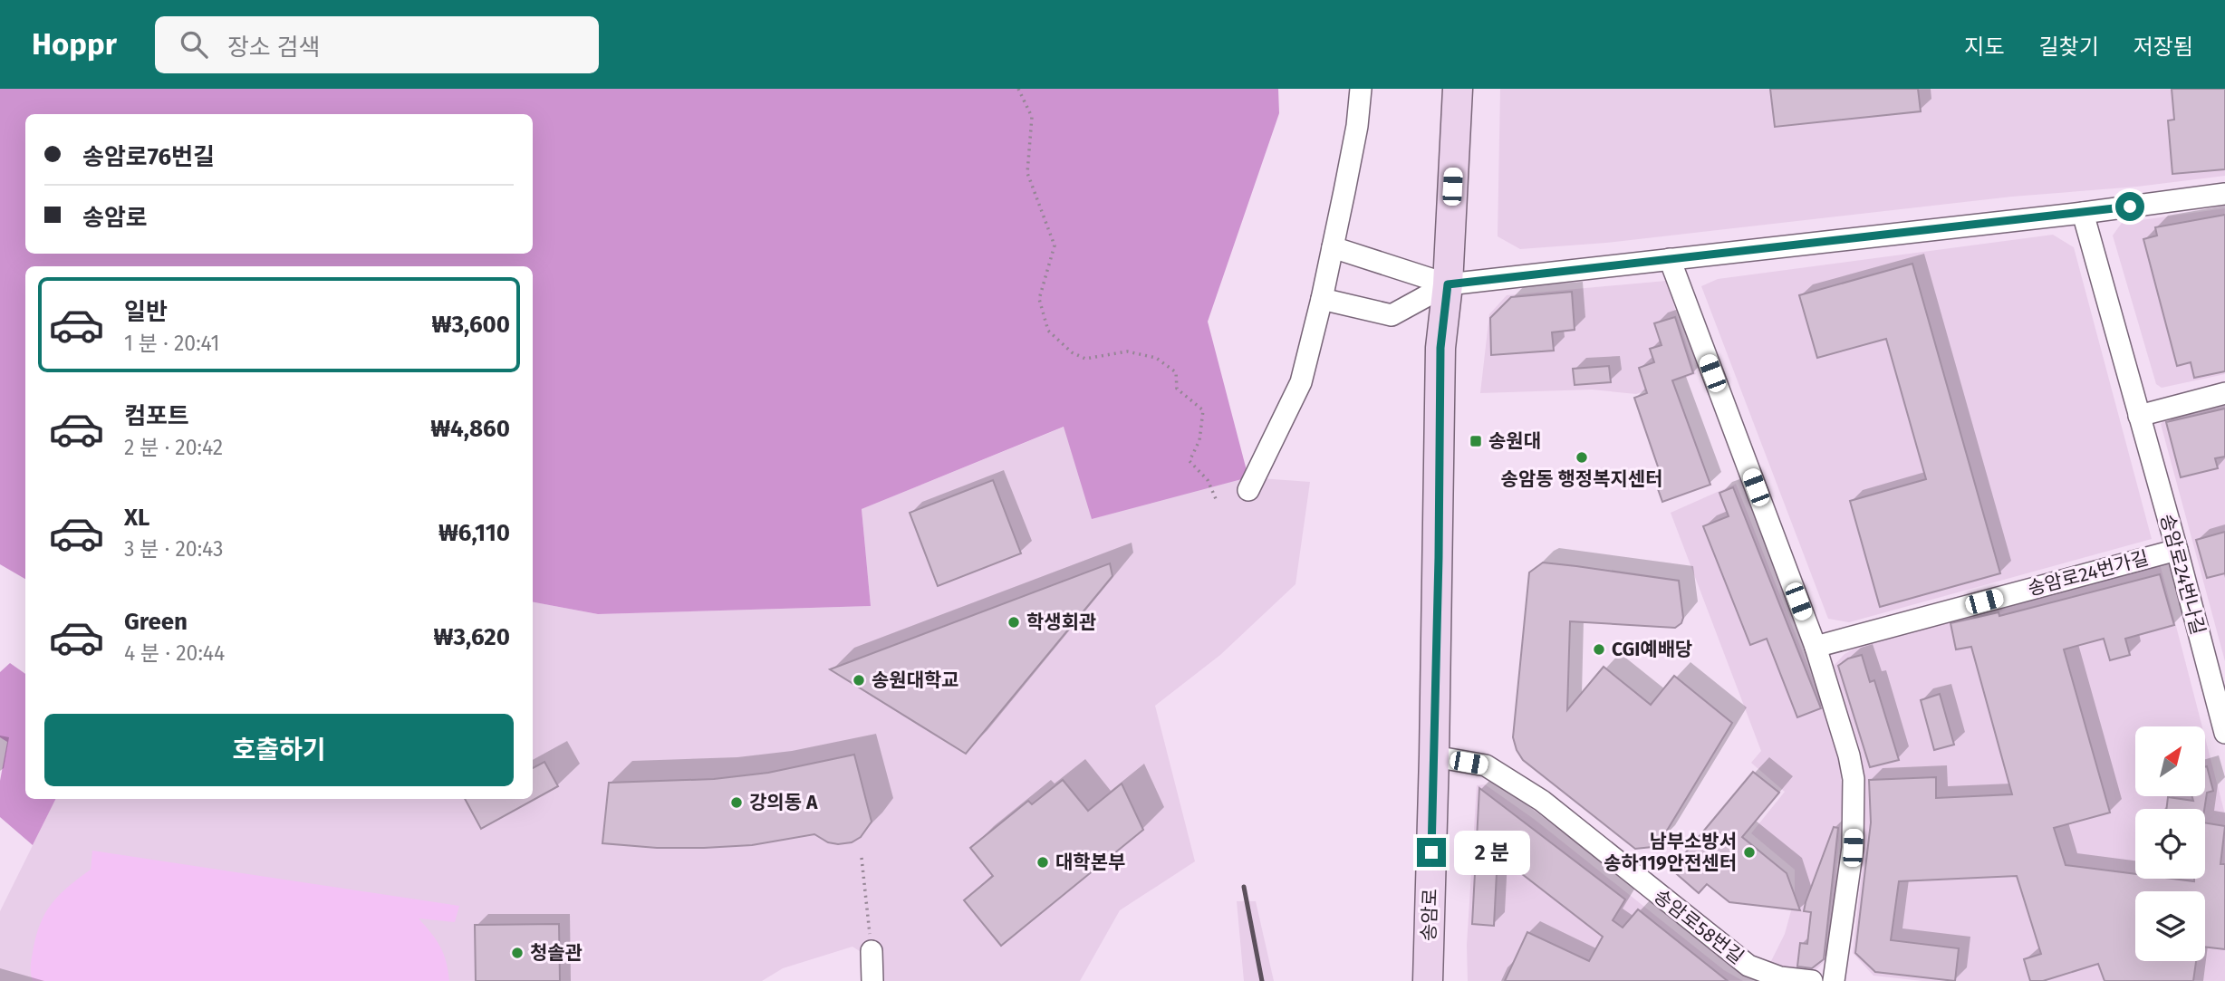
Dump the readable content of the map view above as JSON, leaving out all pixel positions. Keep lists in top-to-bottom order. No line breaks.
{"streets":{"main road":["송암로"],"street":["송암로24번가길","송암로24번나길","송암로58번길"]},"crossings":[["송암로24번가길","송암로24번나길"],["송암로","송암로58번길"]],"places":{"transit":["송원대"],"other":["송암동 행정복지센터","학생회관","CGI예배당","송원대학교","강의동 A","남부소방서 송하119안전센터","대학본부","청솔관"]},"north":"top right","page":{"header":"Hoppr","search":"장소 검색","nav":["지도","길찾기","저장됨"],"banner":["송암로76번길","송암로"],"list":[{"name":"일반","note":"1 분 · 20:41","value":"₩3,600"},{"name":"컴포트","note":"2 분 · 20:42","value":"₩4,860"},{"name":"XL","note":"3 분 · 20:43","value":"₩6,110"},{"name":"Green","note":"4 분 · 20:44","value":"₩3,620"}],"buttons":"호출하기","bubble":"2 분"}}
